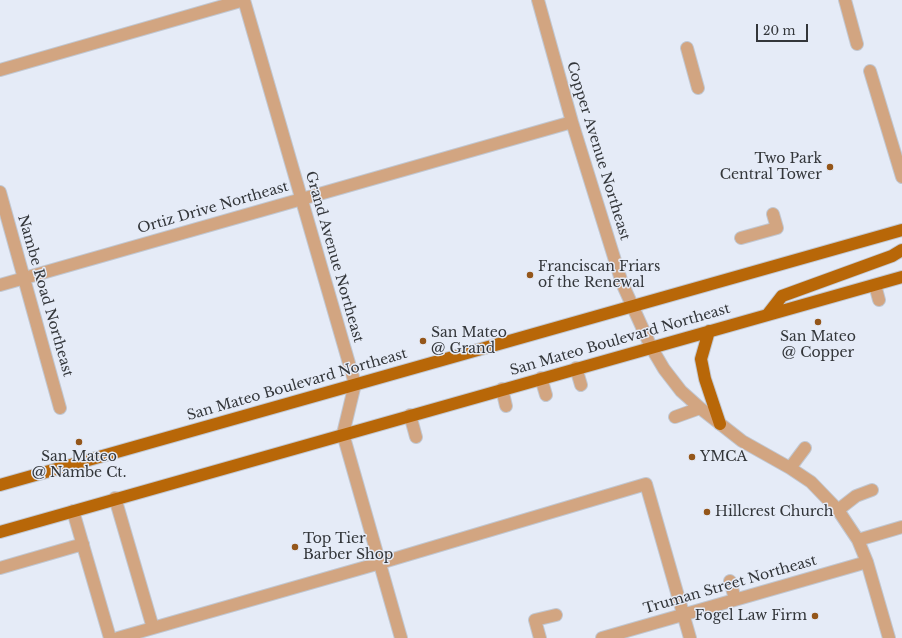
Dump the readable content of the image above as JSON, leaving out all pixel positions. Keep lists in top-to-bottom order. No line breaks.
{"streets":{"main road":["San Mateo Boulevard Northeast"],"street":["Copper Avenue Northeast","Ortiz Drive Northeast","Grand Avenue Northeast","Nambe Road Northeast","Truman Street Northeast"]},"crossings":[["Copper Avenue Northeast","Ortiz Drive Northeast"],["Copper Avenue Northeast","San Mateo Boulevard Northeast"],["Copper Avenue Northeast","Truman Street Northeast"],["Ortiz Drive Northeast","Grand Avenue Northeast"],["Ortiz Drive Northeast","Nambe Road Northeast"],["Grand Avenue Northeast","San Mateo Boulevard Northeast"]],"places":["Two Park Central Tower","Franciscan Friars of the Renewal","San Mateo @ Copper","San Mateo @ Grand","San Mateo @ Nambe Ct.","YMCA","Hillcrest Church","Top Tier Barber Shop","Fogel Law Firm"],"scale_bar":"20 m"}
